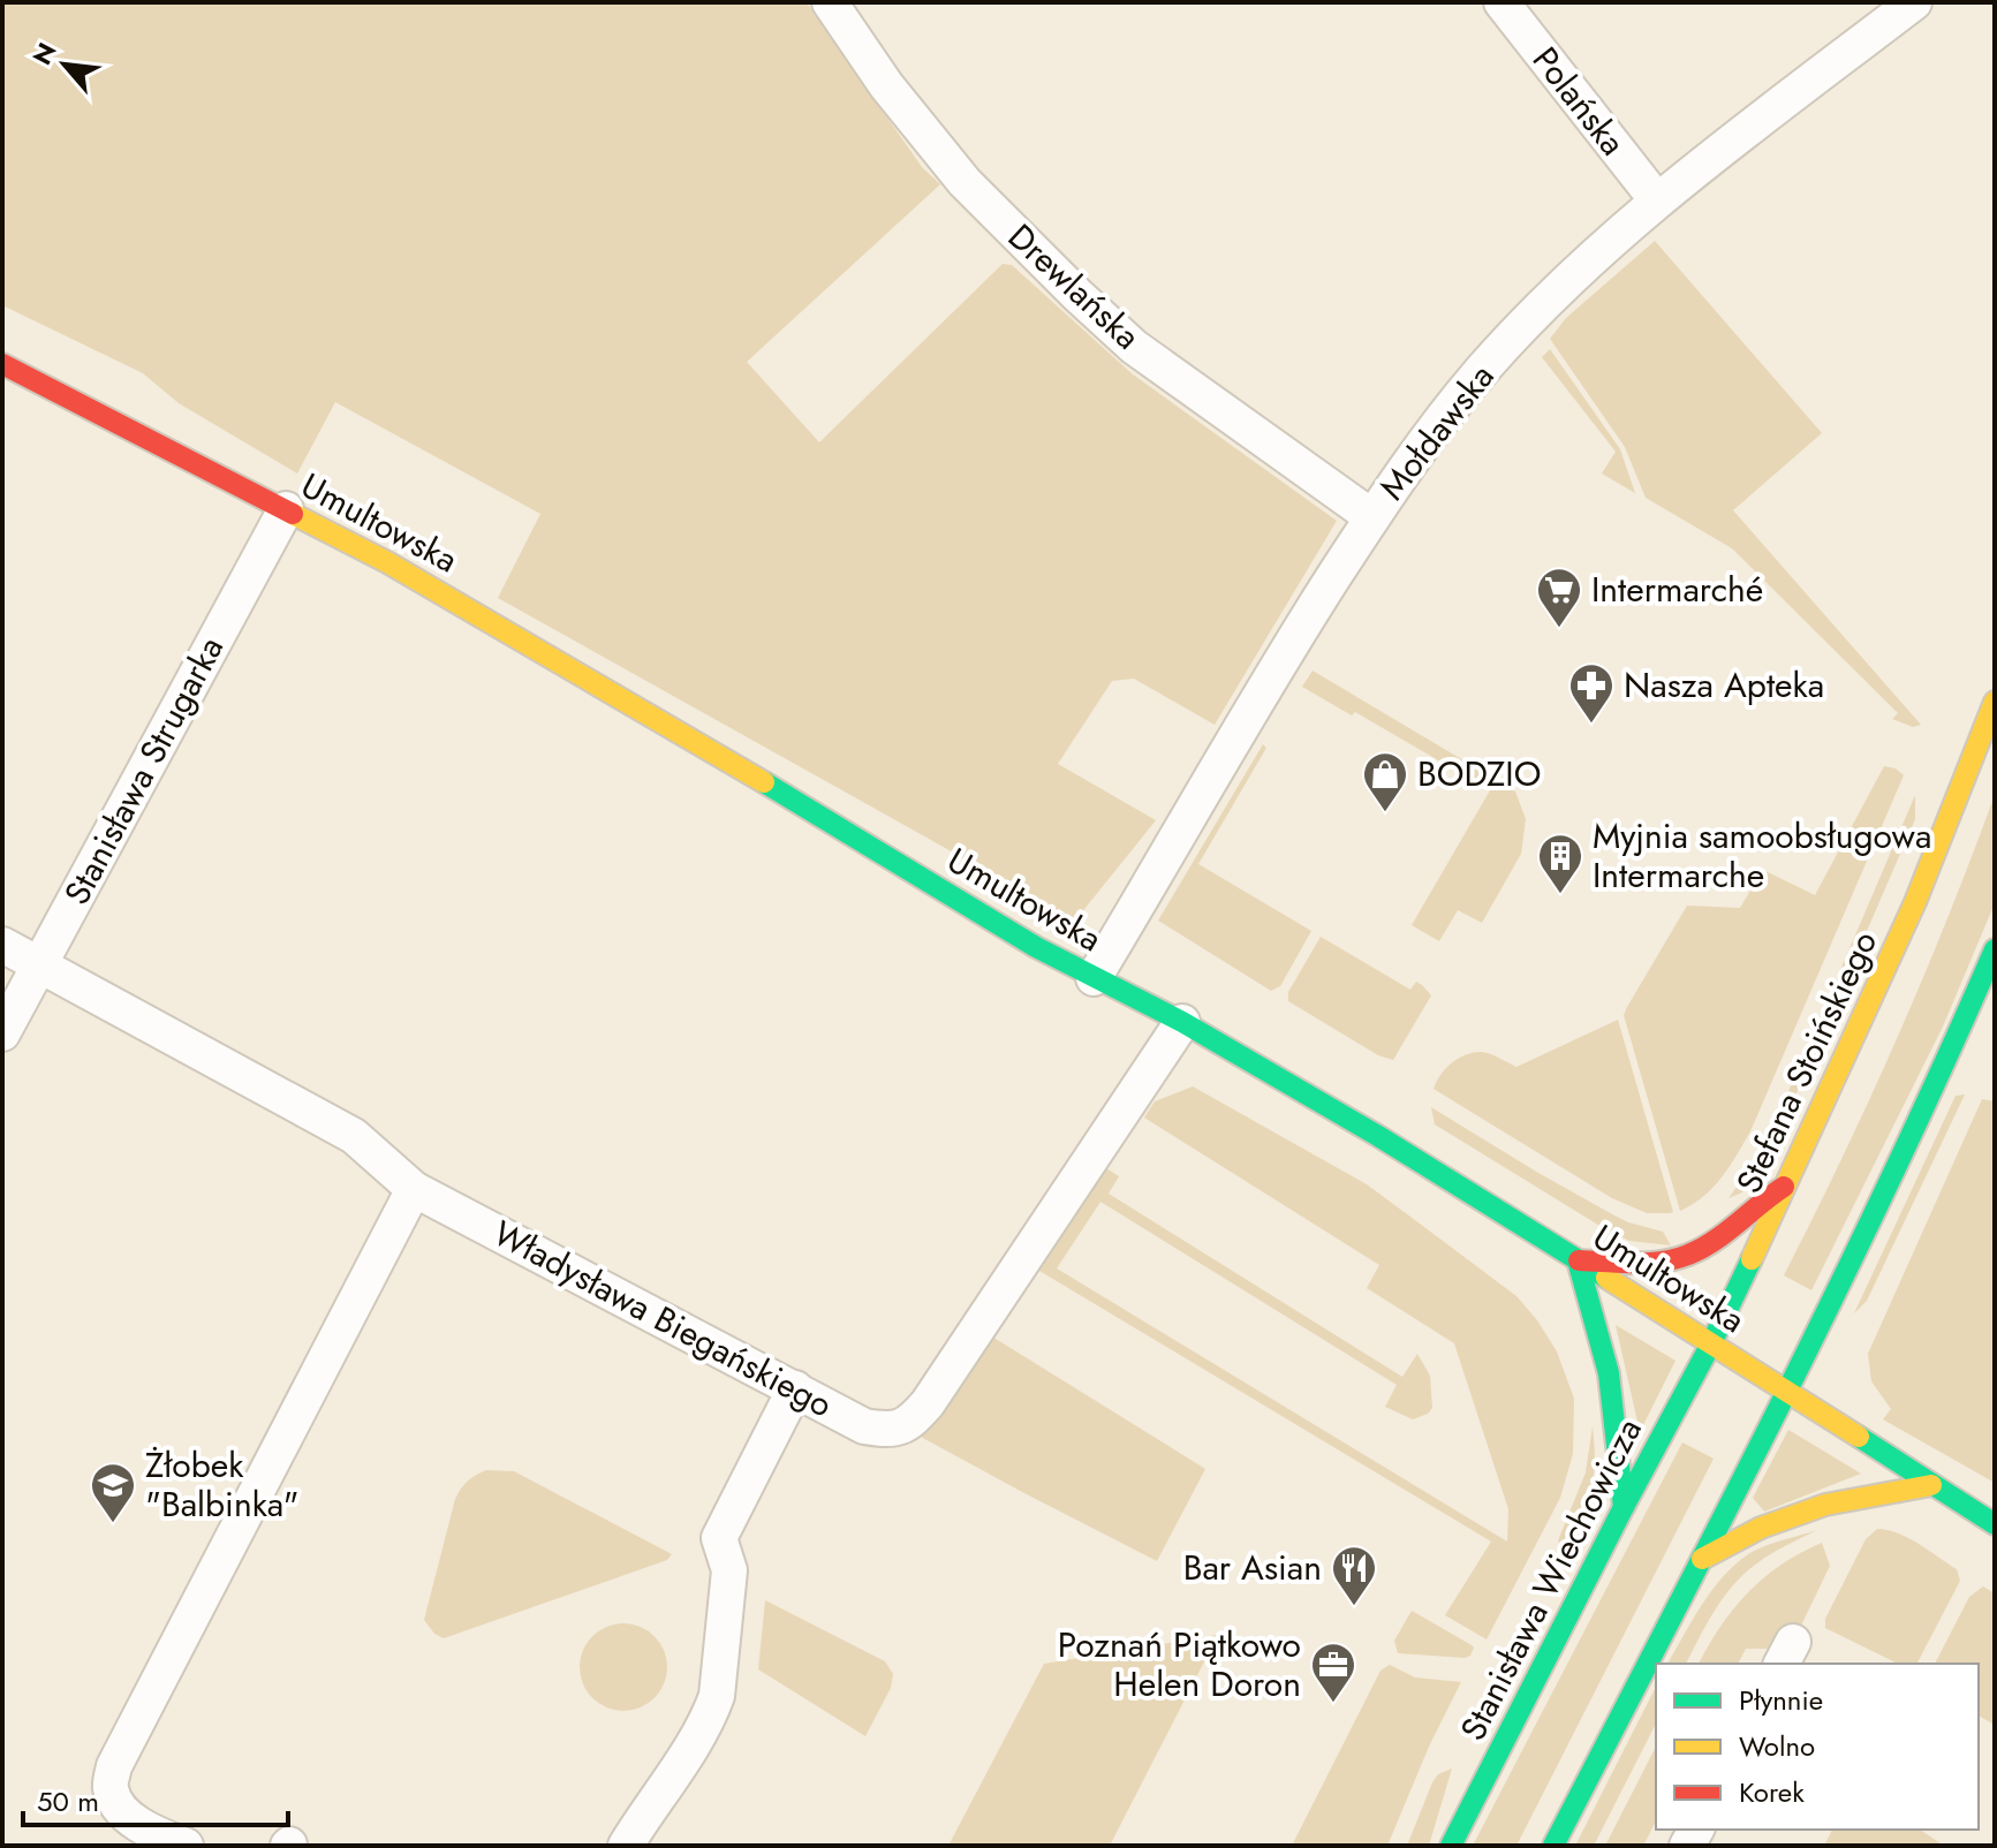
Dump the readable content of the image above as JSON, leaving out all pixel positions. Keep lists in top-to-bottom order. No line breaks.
{"streets":{"street":["Polańska","Drewlańska","Mołdawska","Umultowska","Stanisława Strugarka","Stefana Stoińskiego","Władysława Biegańskiego","Stanisława Wiechowicza"]},"crossings":[["Polańska","Mołdawska"],["Drewlańska","Mołdawska"],["Mołdawska","Umultowska"],["Umultowska","Stanisława Strugarka"],["Umultowska","Stefana Stoińskiego"],["Umultowska","Władysława Biegańskiego"],["Umultowska","Stanisława Wiechowicza"],["Stanisława Strugarka","Władysława Biegańskiego"],["Stefana Stoińskiego","Stanisława Wiechowicza"]],"places":{"supermarket":["Intermarché"],"pharmacy":["Nasza Apteka"],"shop":["BODZIO"],"building":["Myjnia samoobsługowa Intermarche"],"school or university":["Żłobek \"Balbinka\""],"restaurant":["Bar Asian"],"office":["Poznań Piątkowo Helen Doron"]},"legend":["Płynnie","Wolno","Korek"],"scale_bar":"50 m","north":"top left"}
